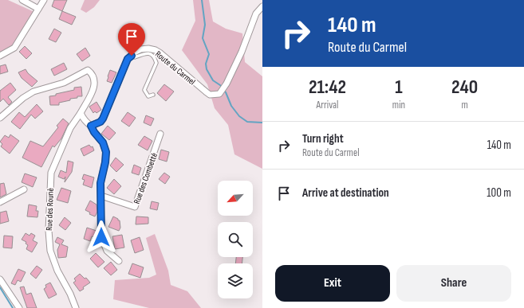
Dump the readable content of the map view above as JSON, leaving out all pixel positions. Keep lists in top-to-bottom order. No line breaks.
{"streets":{"street":["Route du Carmel","Rue des Combettè","Rue des Rounè"]},"north":"bottom left","page":{"turn":["140 m","Route du Carmel"],"eta":["21:42","Arrival","1","min","240","m"],"list":[{"name":"Turn right","note":"Route du Carmel","value":"140 m"},{"name":"Arrive at destination","value":"100 m"}],"buttons":["Exit","Share"]}}
